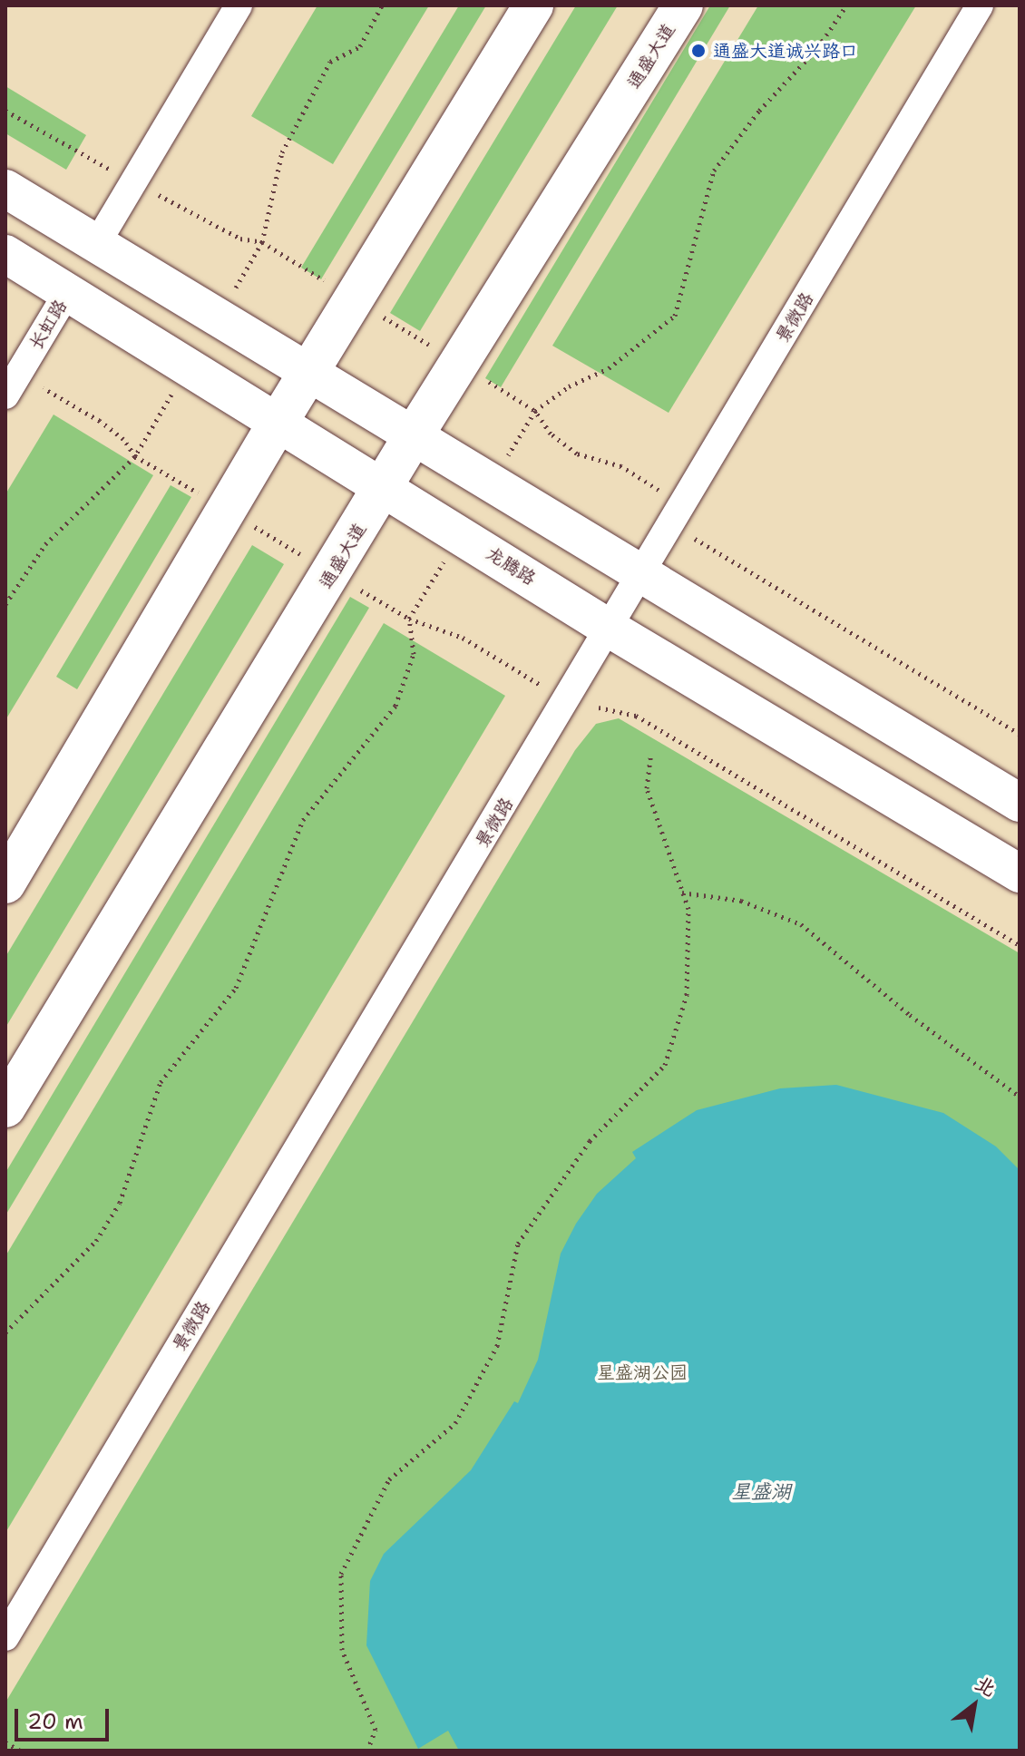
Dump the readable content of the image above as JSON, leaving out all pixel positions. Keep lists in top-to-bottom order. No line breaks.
{"streets":{"main road":["通盛大道","龙腾路"],"street":["景微路","长虹路"]},"crossings":[["通盛大道","龙腾路"],["景微路","龙腾路"],["长虹路","龙腾路"]],"water":["星盛湖"],"parks":["星盛湖公园"],"places":["通盛大道诚兴路口"],"scale_bar":"20 m","north":"top right"}
